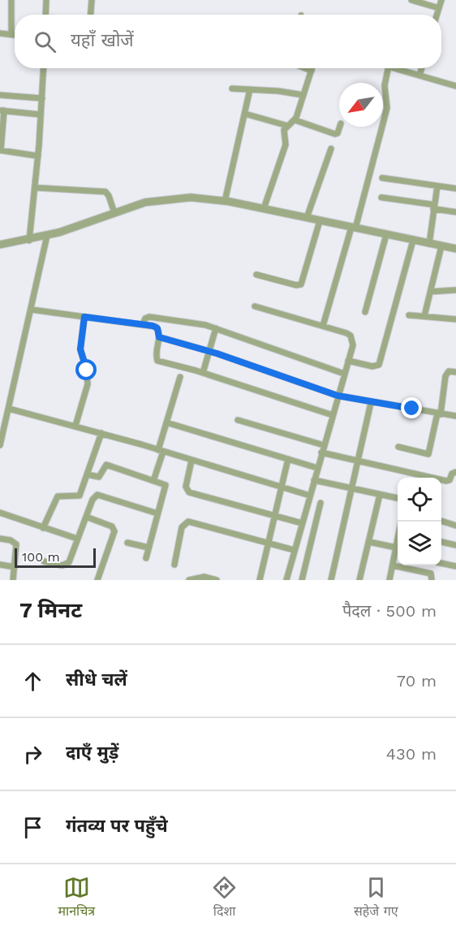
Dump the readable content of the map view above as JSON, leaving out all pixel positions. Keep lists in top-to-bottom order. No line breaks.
{"scale_bar":"100 m","north":"bottom left","page":{"search":"यहाँ खोजें","scale":"100 m","heading":["7 मिनट","पैदल · 500 m"],"list":[["सीधे चलें","70 m"],["दाएँ मुड़ें","430 m"],"गंतव्य पर पहुँचे"],"nav":["मानचित्र","दिशा","सहेजे गए"]}}
